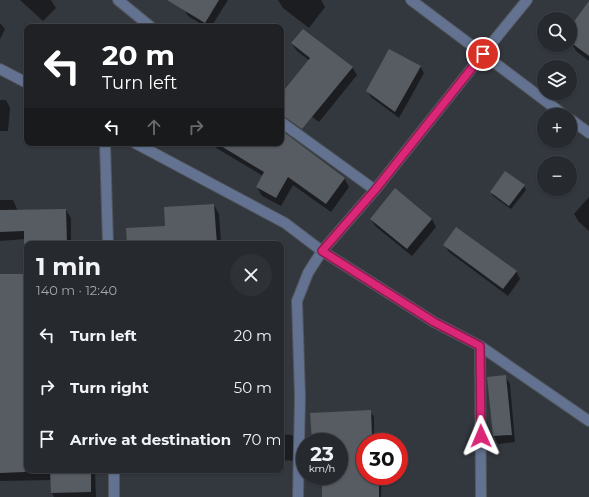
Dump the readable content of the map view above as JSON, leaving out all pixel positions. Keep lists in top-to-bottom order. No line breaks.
{"page":{"map_buttons":["+","−"],"turn":["20 m","Turn left"],"heading":["1 min","140 m · 12:40"],"list":[{"name":"Turn left","value":"20 m"},{"name":"Turn right","value":"50 m"},{"name":"Arrive at destination","value":"70 m"}],"speed":"23 km/h","limit":"30"}}
